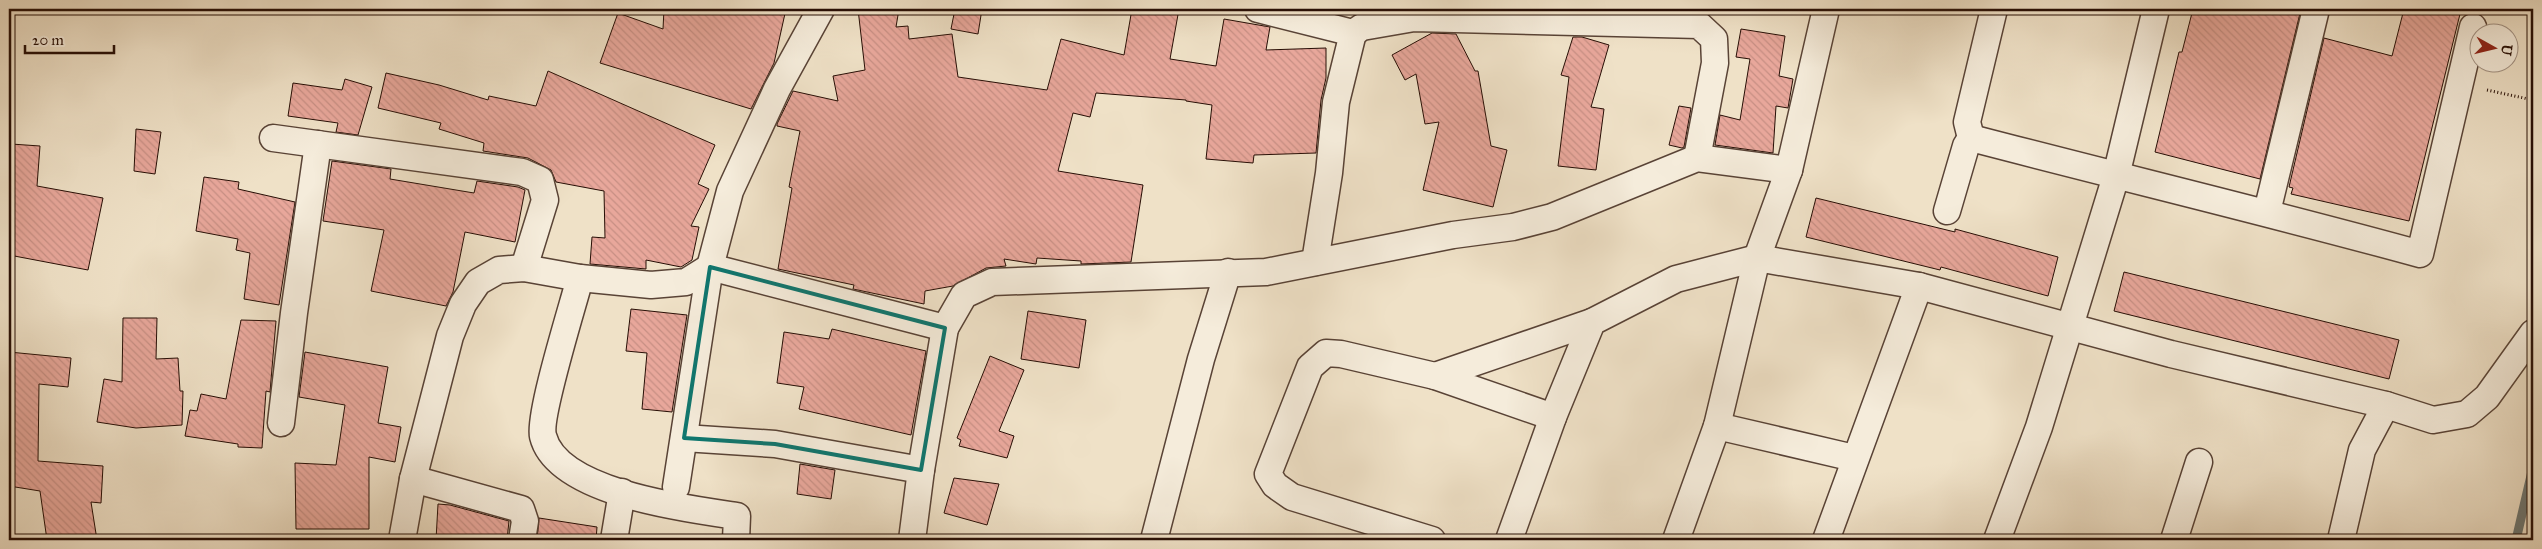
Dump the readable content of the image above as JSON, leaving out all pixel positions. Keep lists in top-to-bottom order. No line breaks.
{"scale_bar":"20 m","north":"right"}
